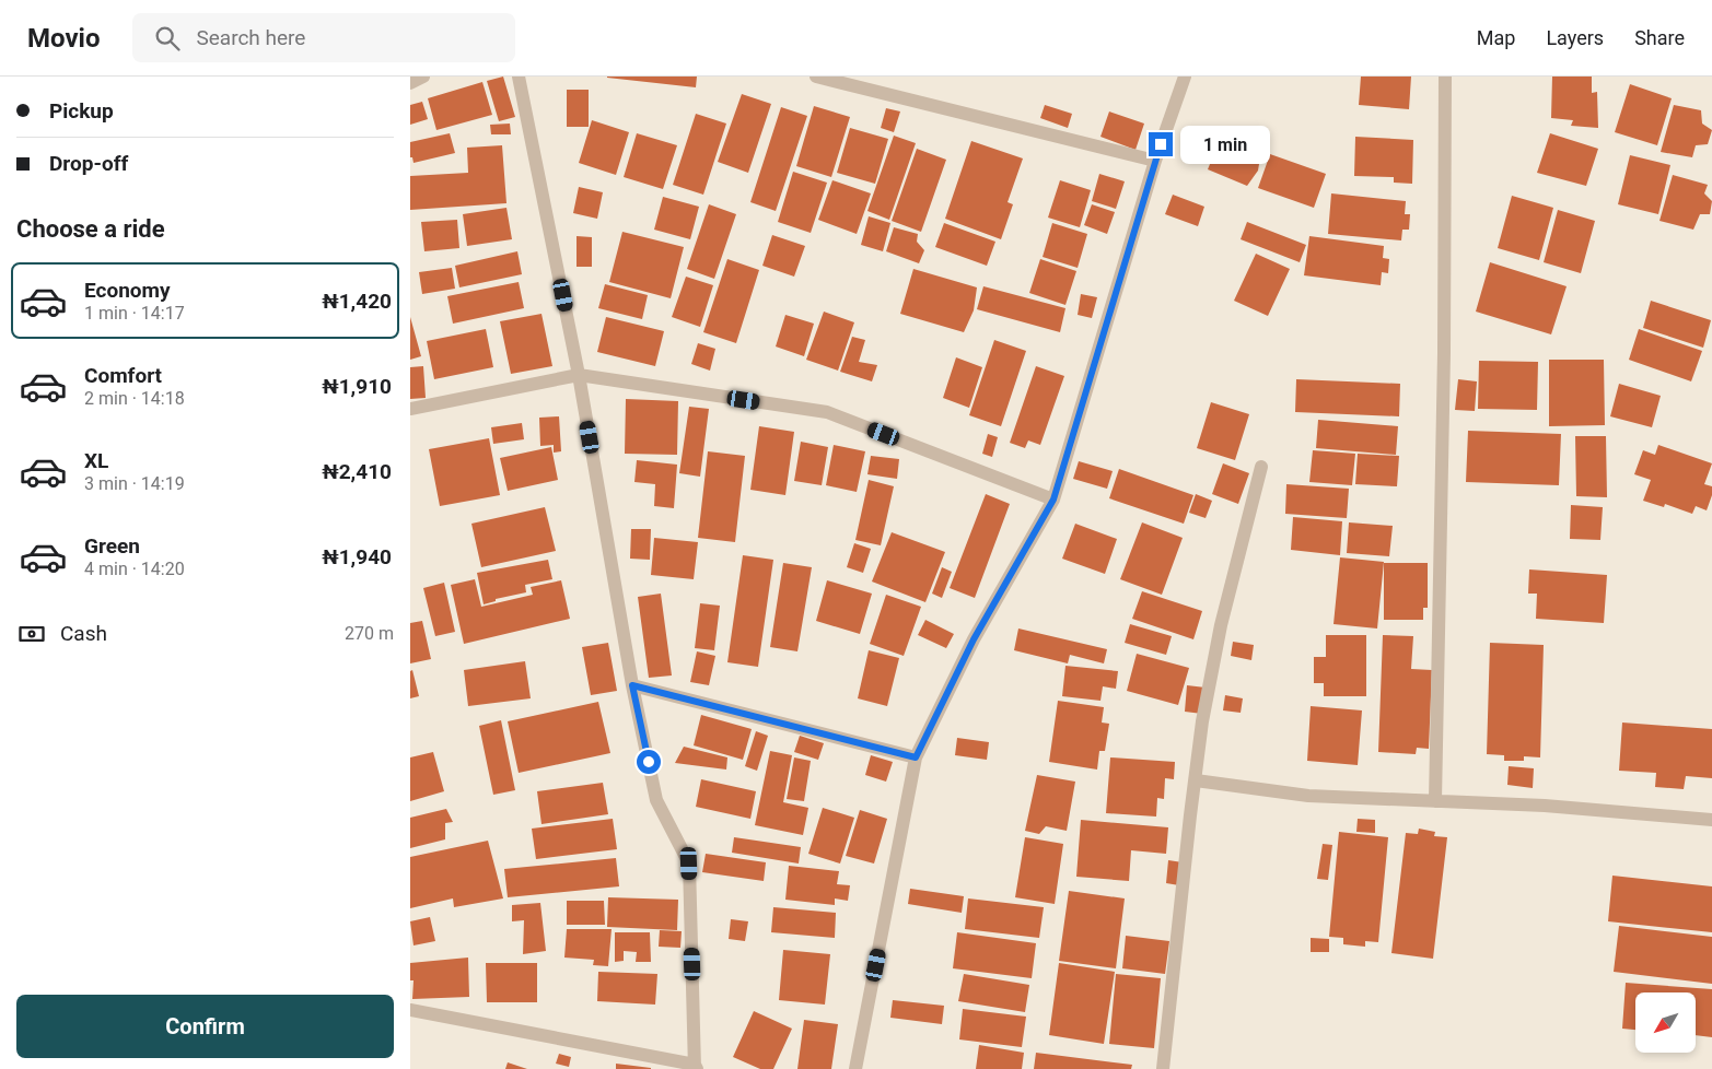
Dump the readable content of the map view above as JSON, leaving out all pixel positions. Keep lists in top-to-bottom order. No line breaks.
{"north":"bottom left","page":{"header":"Movio","search":"Search here","nav":["Map","Layers","Share"],"banner":["Pickup","Drop-off"],"bubble":"1 min","heading":"Choose a ride","list":[{"name":"Economy","note":"1 min · 14:17","value":"₦1,420"},{"name":"Comfort","note":"2 min · 14:18","value":"₦1,910"},{"name":"XL","note":"3 min · 14:19","value":"₦2,410"},{"name":"Green","note":"4 min · 14:20","value":"₦1,940"}],"pay":["Cash","270 m"],"buttons":"Confirm"}}
